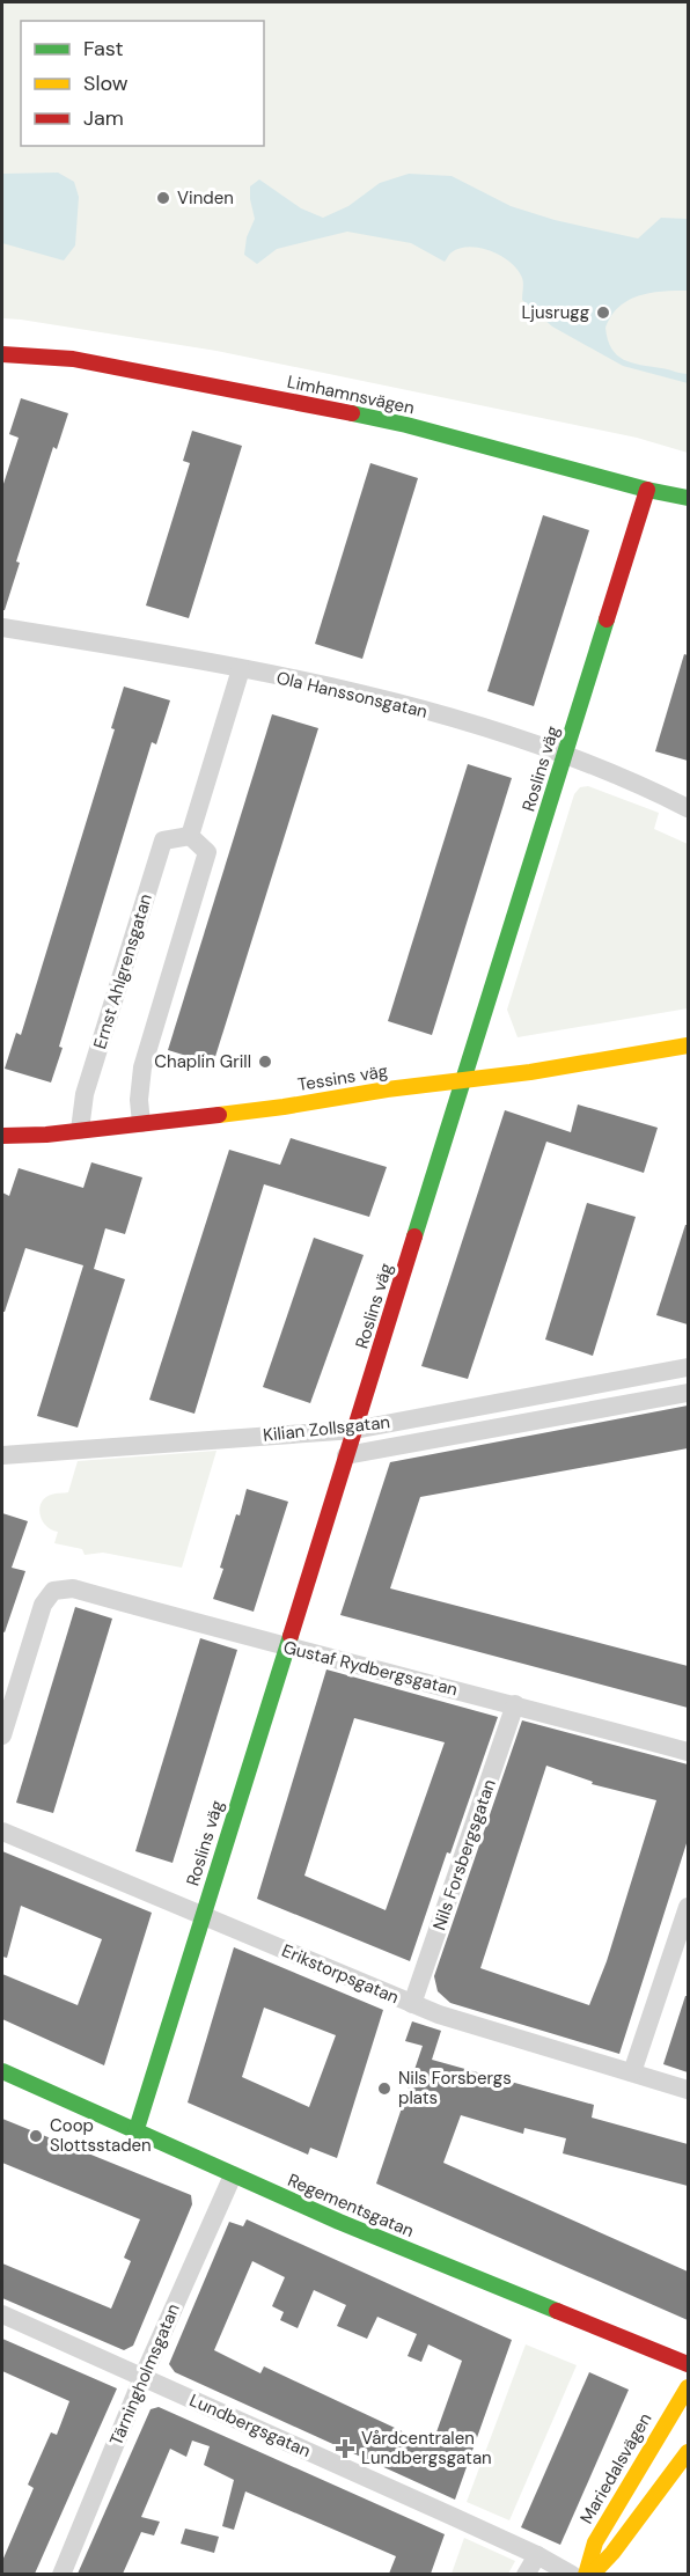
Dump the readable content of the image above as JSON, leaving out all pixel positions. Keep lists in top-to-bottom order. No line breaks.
{"streets":{"street":["Limhamnsvägen","Ola Hanssonsgatan","Roslins väg","Ernst Ahlgrensgatan","Tessins väg","Kilian Zollsgatan","Gustaf Rydbergsgatan","Nils Forsbergsgatan","Erikstorpsgatan","Regementsgatan","Tärningholmsgatan","Lundbergsgatan","Mariedalsvägen"]},"crossings":[["Limhamnsvägen","Roslins väg"],["Ola Hanssonsgatan","Roslins väg"],["Roslins väg","Tessins väg"],["Roslins väg","Kilian Zollsgatan"],["Roslins väg","Gustaf Rydbergsgatan"],["Roslins väg","Erikstorpsgatan"],["Roslins väg","Regementsgatan"],["Ernst Ahlgrensgatan","Tessins väg"],["Gustaf Rydbergsgatan","Nils Forsbergsgatan"],["Nils Forsbergsgatan","Erikstorpsgatan"],["Regementsgatan","Tärningholmsgatan"],["Tärningholmsgatan","Lundbergsgatan"]],"places":{"other":["Vinden","Ljusrugg","Chaplin Grill","Nils Forsbergs plats","Coop Slottsstaden"],"health":["Vårdcentralen Lundbergsgatan"]},"legend":["Fast","Slow","Jam"]}
